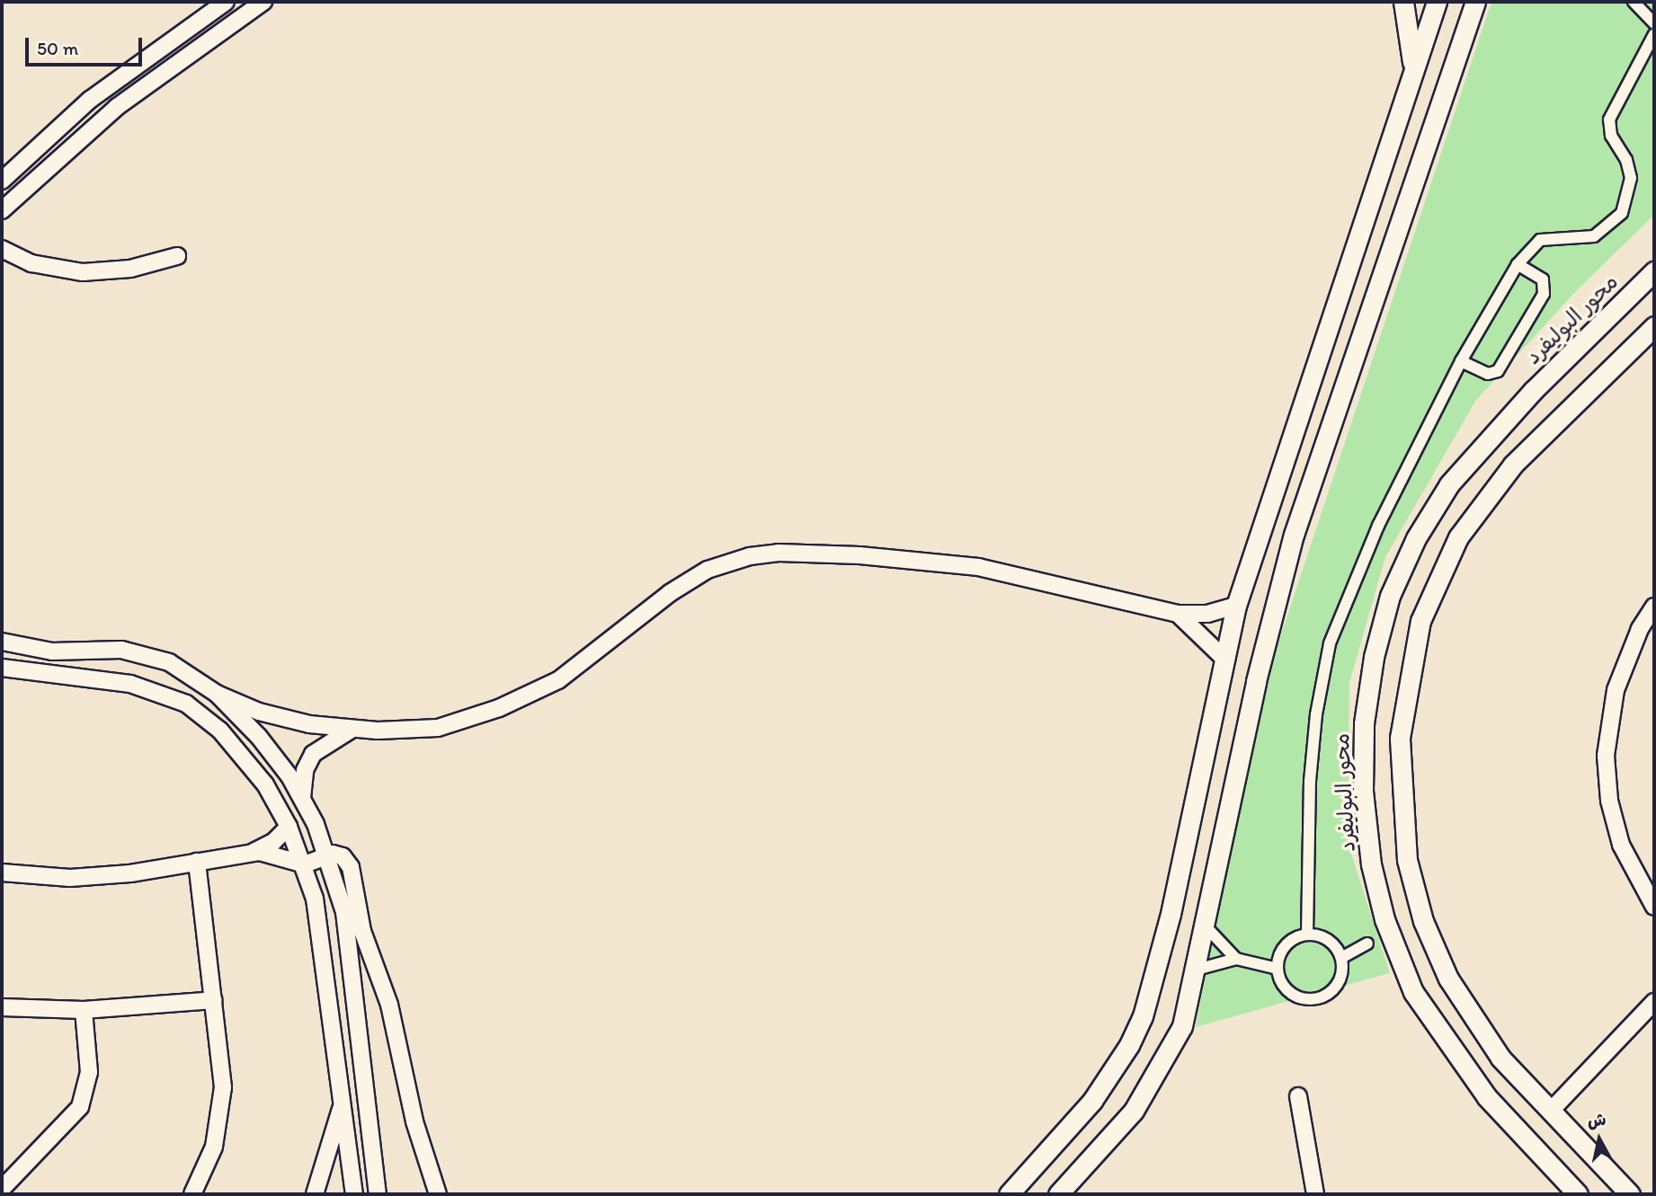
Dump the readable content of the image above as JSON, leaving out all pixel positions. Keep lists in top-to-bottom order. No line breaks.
{"streets":{"street":["محور البوليفرد"]},"scale_bar":"50 m","north":"top"}
